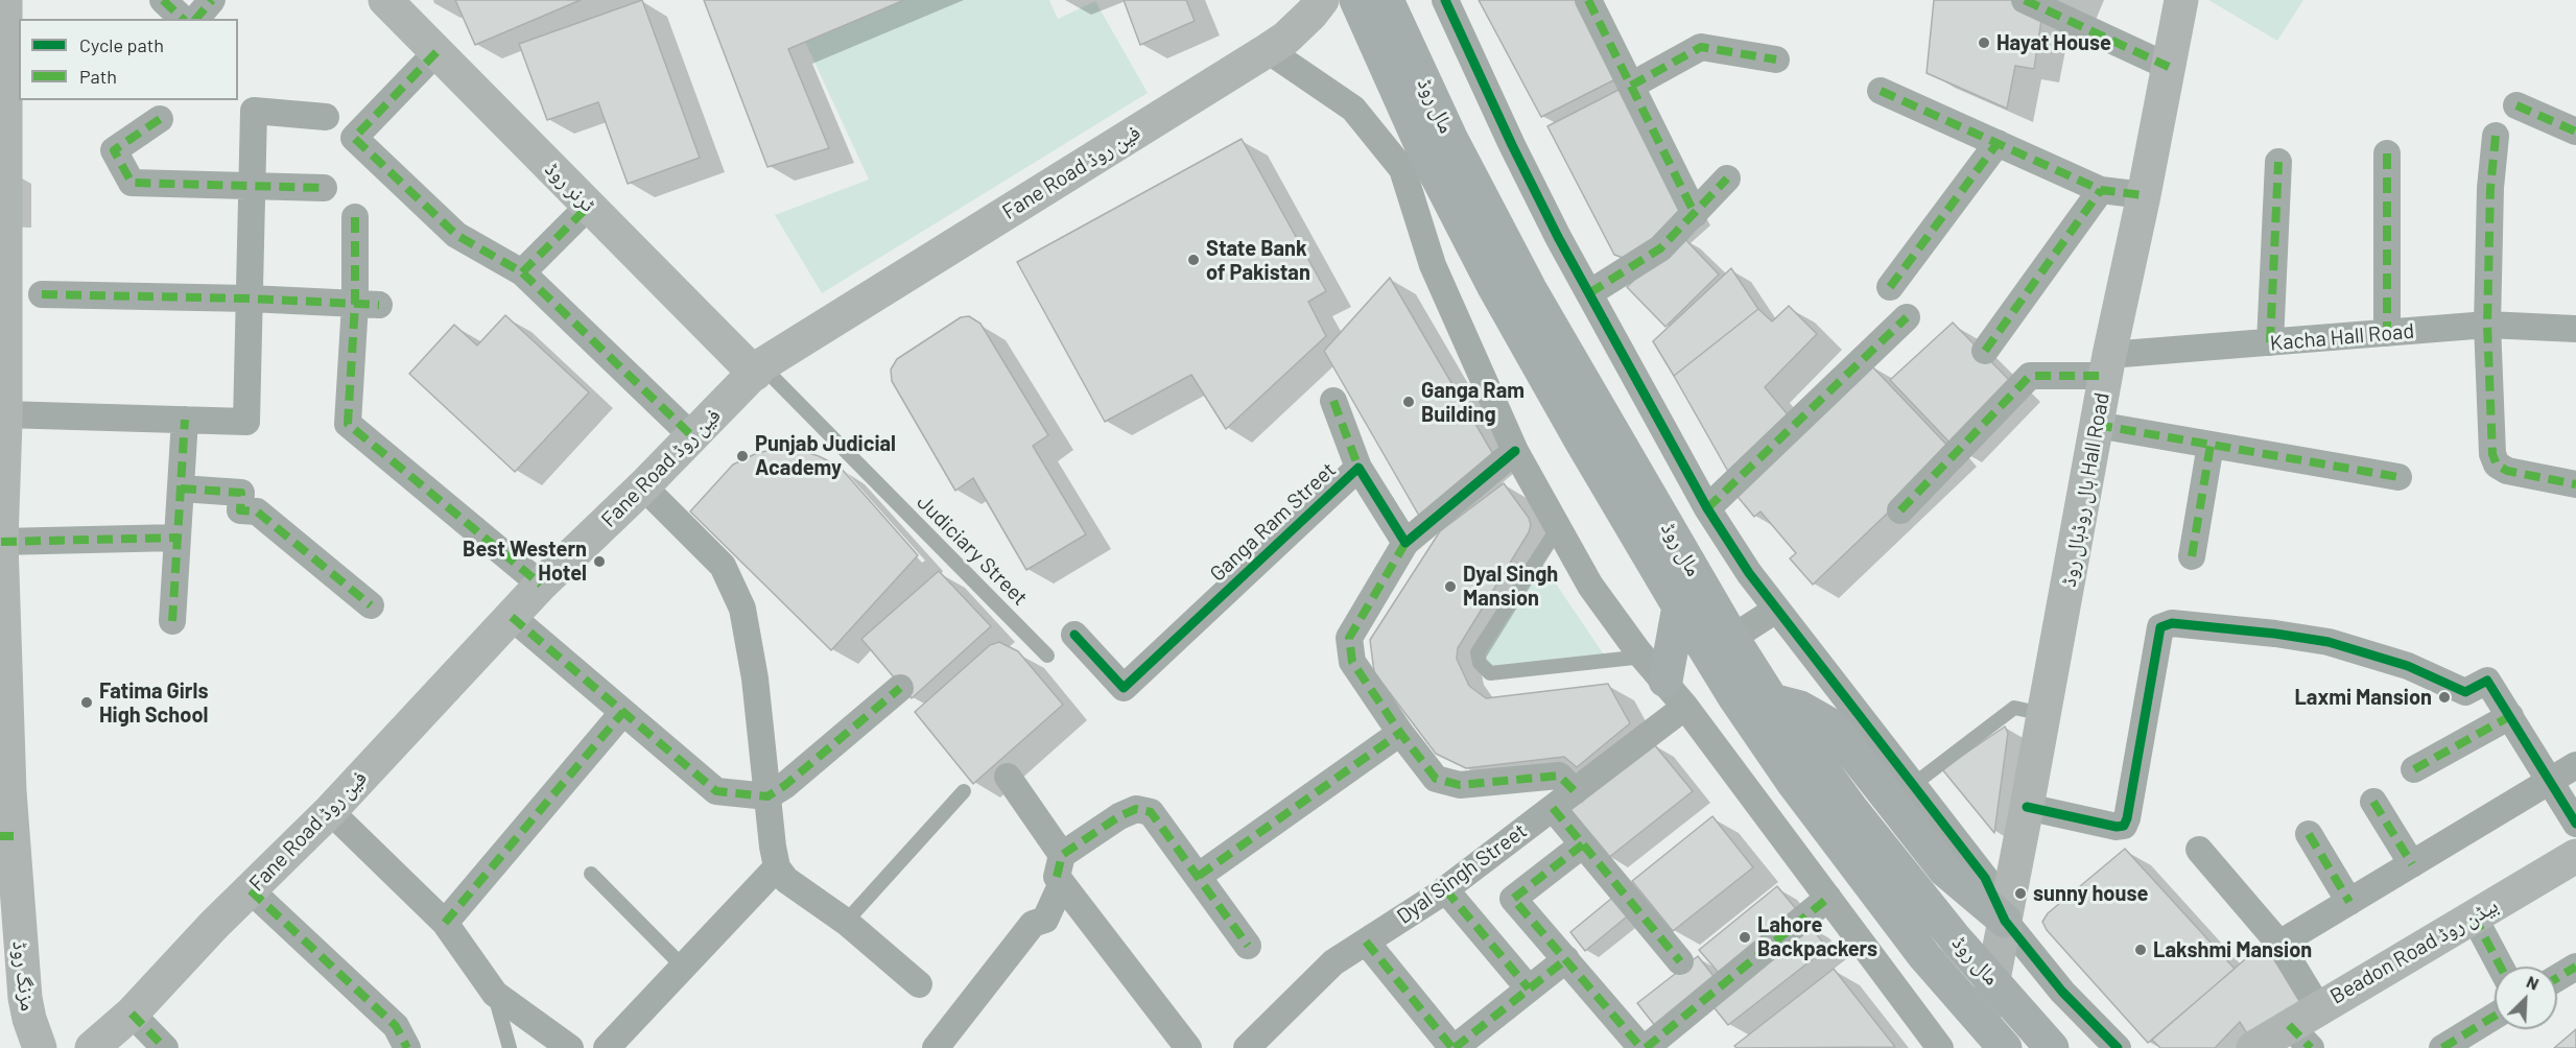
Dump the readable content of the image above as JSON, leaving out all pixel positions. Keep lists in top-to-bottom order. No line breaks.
{"streets":{"main road":["مال روڈ","Fane Road فین روڈ","ٹرنر روڈ","ہال روڈہال روڈ Hall Road","Beadon Road بیڈن روڈ","مزنگ روڈ"],"street":["Kacha Hall Road","Ganga Ram Street","Dyal Singh Street"],"lane":["Judiciary Street"]},"crossings":[["مال روڈ","ہال روڈہال روڈ Hall Road"],["Fane Road فین روڈ","ٹرنر روڈ"],["Fane Road فین روڈ","Judiciary Street"],["ٹرنر روڈ","Judiciary Street"],["Kacha Hall Road","ہال روڈہال روڈ Hall Road"]],"places":["Hayat House","State Bank of Pakistan","Ganga Ram Building","Punjab Judicial Academy","Best Western Hotel","Dyal Singh Mansion","Laxmi Mansion","Fatima Girls High School","sunny house","Lahore Backpackers","Lakshmi Mansion"],"legend":["Cycle path","Path"],"north":"top right"}
